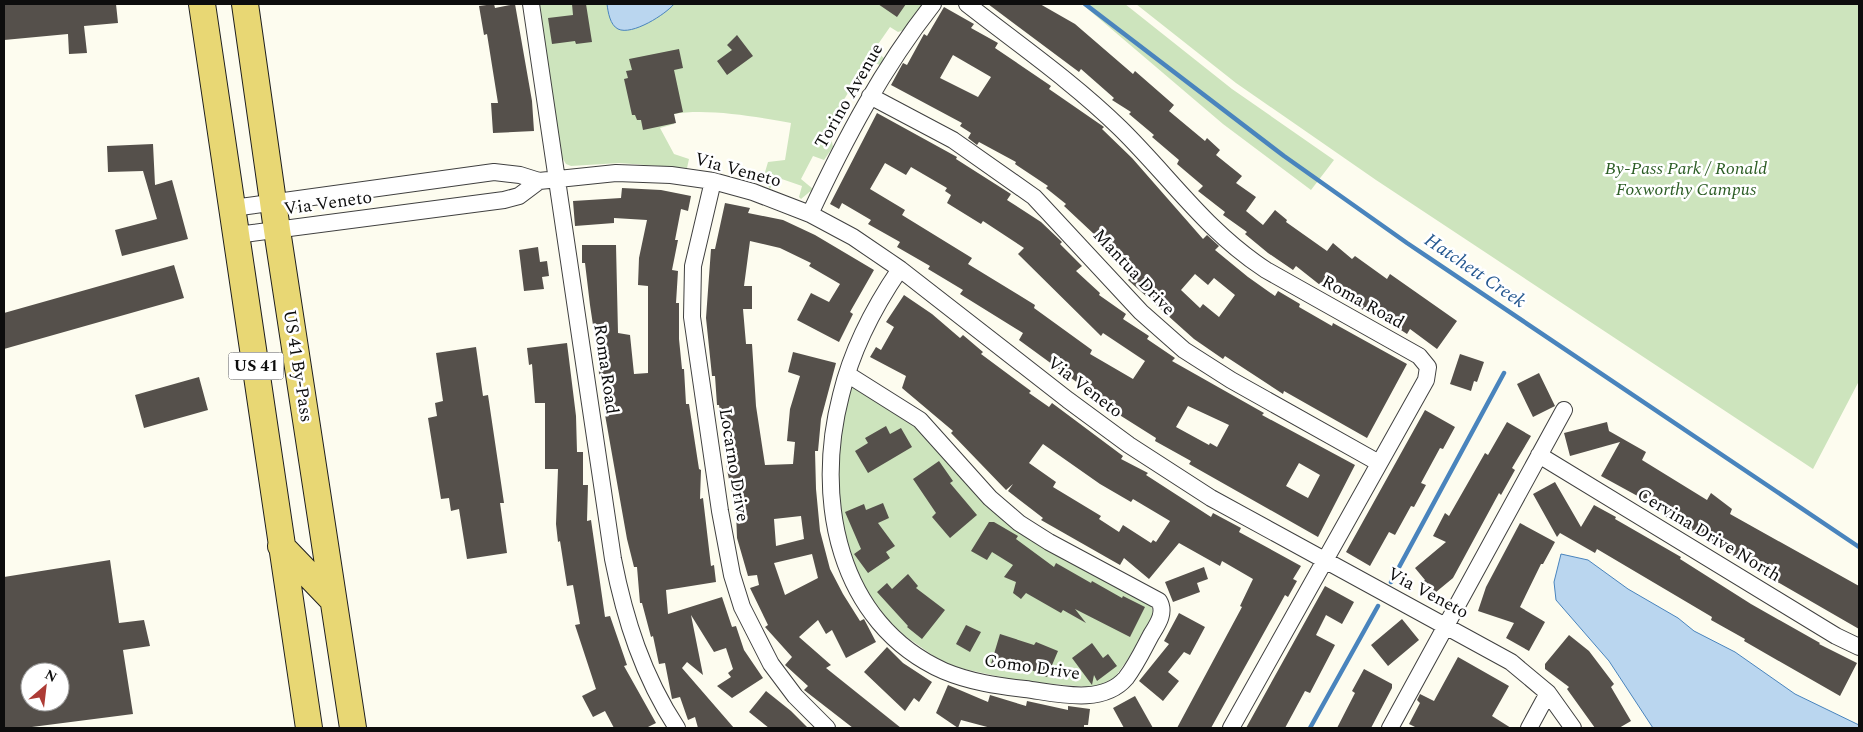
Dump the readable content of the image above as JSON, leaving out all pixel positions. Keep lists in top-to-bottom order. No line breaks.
{"streets":{"main road":["US 41","US 41 By-Pass"],"street":["Torino Avenue","Via Veneto","Mantua Drive","Roma Road","Locarno Drive","Cervina Drive North","Como Drive"]},"crossings":[["Torino Avenue","Via Veneto"],["Torino Avenue","Mantua Drive"],["Via Veneto","Roma Road"],["Via Veneto","US 41"],["Via Veneto","US 41 By-Pass"],["Via Veneto","Locarno Drive"],["Via Veneto","Como Drive"],["Mantua Drive","Roma Road"]],"water":["Hatchett Creek"],"parks":["By-Pass Park / Ronald Foxworthy Campus"],"north":"top right"}
